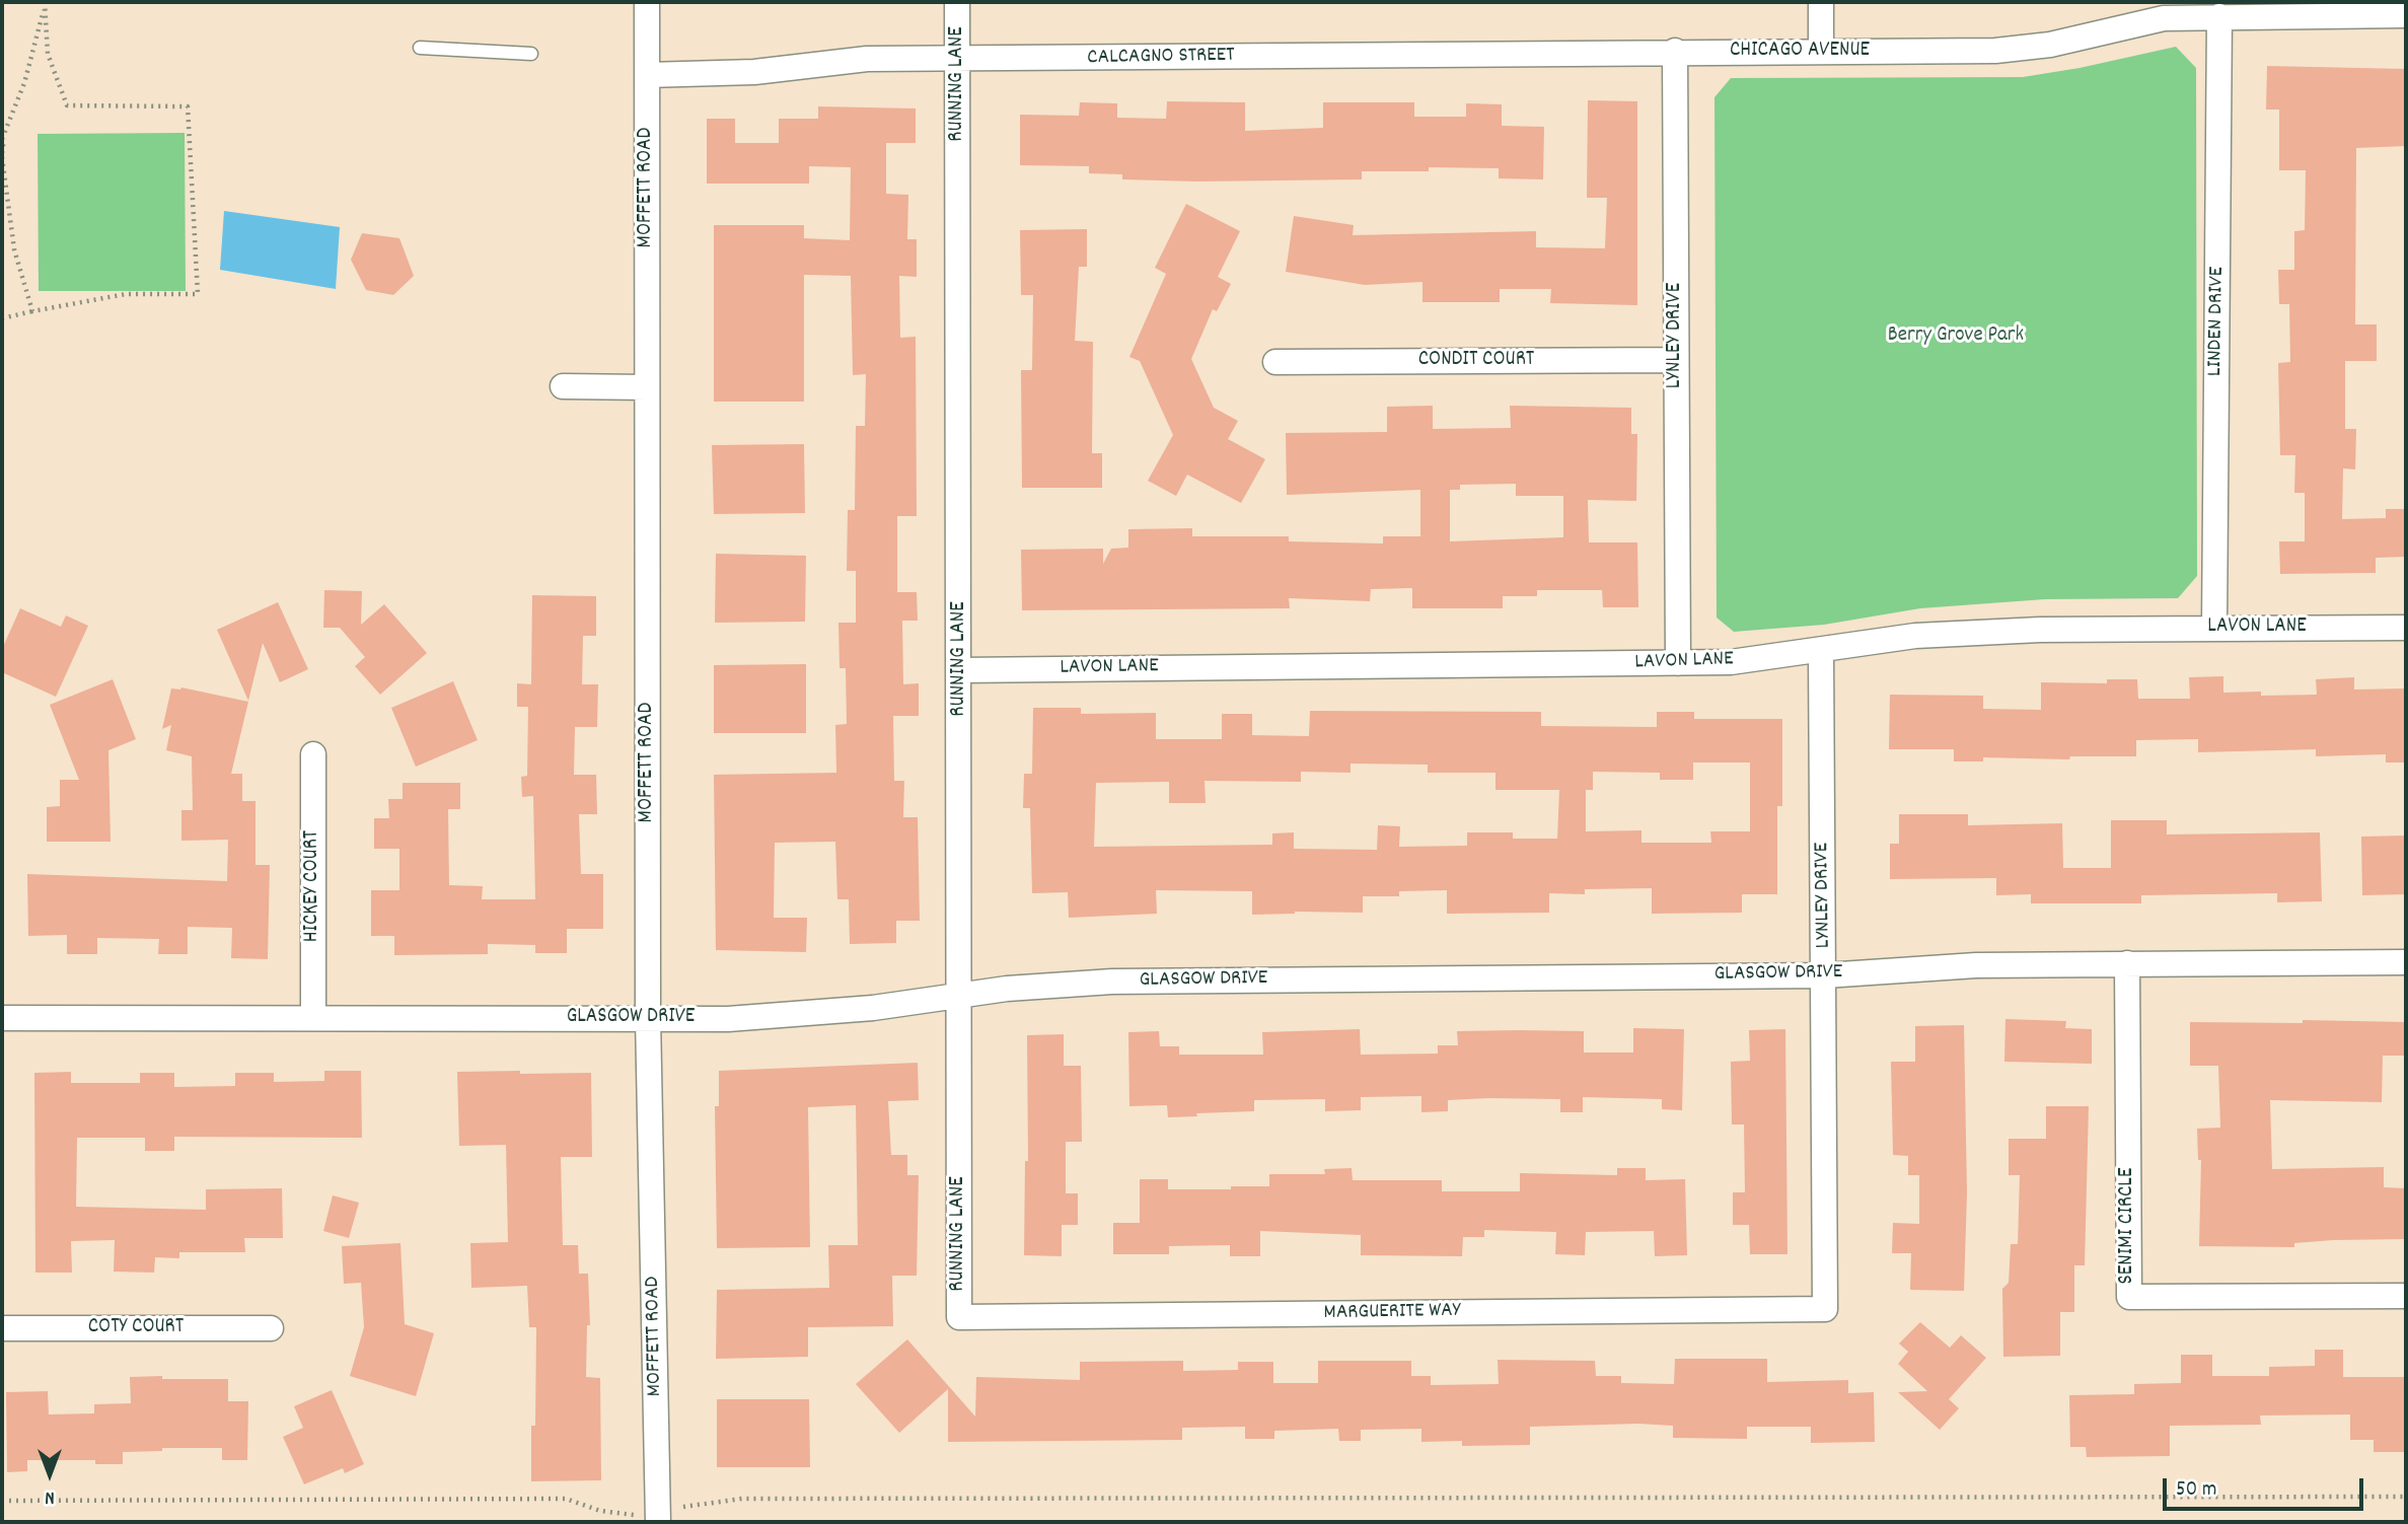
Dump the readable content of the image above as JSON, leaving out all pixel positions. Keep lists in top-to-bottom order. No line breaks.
{"streets":{"street":["CHICAGO AVENUE","CALCAGNO STREET","RUNNING LANE","MOFFETT ROAD","LINDEN DRIVE","LYNLEY DRIVE","CONDIT COURT","LAVON LANE","HICKEY COURT","GLASGOW DRIVE","SENIMI CIRCLE","MARGUERITE WAY","COTY COURT"]},"crossings":[["CHICAGO AVENUE","CALCAGNO STREET"],["CHICAGO AVENUE","LINDEN DRIVE"],["CHICAGO AVENUE","LYNLEY DRIVE"],["CALCAGNO STREET","RUNNING LANE"],["CALCAGNO STREET","MOFFETT ROAD"],["CALCAGNO STREET","LYNLEY DRIVE"],["RUNNING LANE","LAVON LANE"],["RUNNING LANE","GLASGOW DRIVE"],["RUNNING LANE","MARGUERITE WAY"],["MOFFETT ROAD","GLASGOW DRIVE"],["LINDEN DRIVE","LAVON LANE"],["LYNLEY DRIVE","CONDIT COURT"],["LYNLEY DRIVE","LAVON LANE"],["LYNLEY DRIVE","GLASGOW DRIVE"],["LYNLEY DRIVE","MARGUERITE WAY"],["HICKEY COURT","GLASGOW DRIVE"],["GLASGOW DRIVE","SENIMI CIRCLE"]],"parks":["Berry Grove Park"],"scale_bar":"50 m","north":"bottom"}
